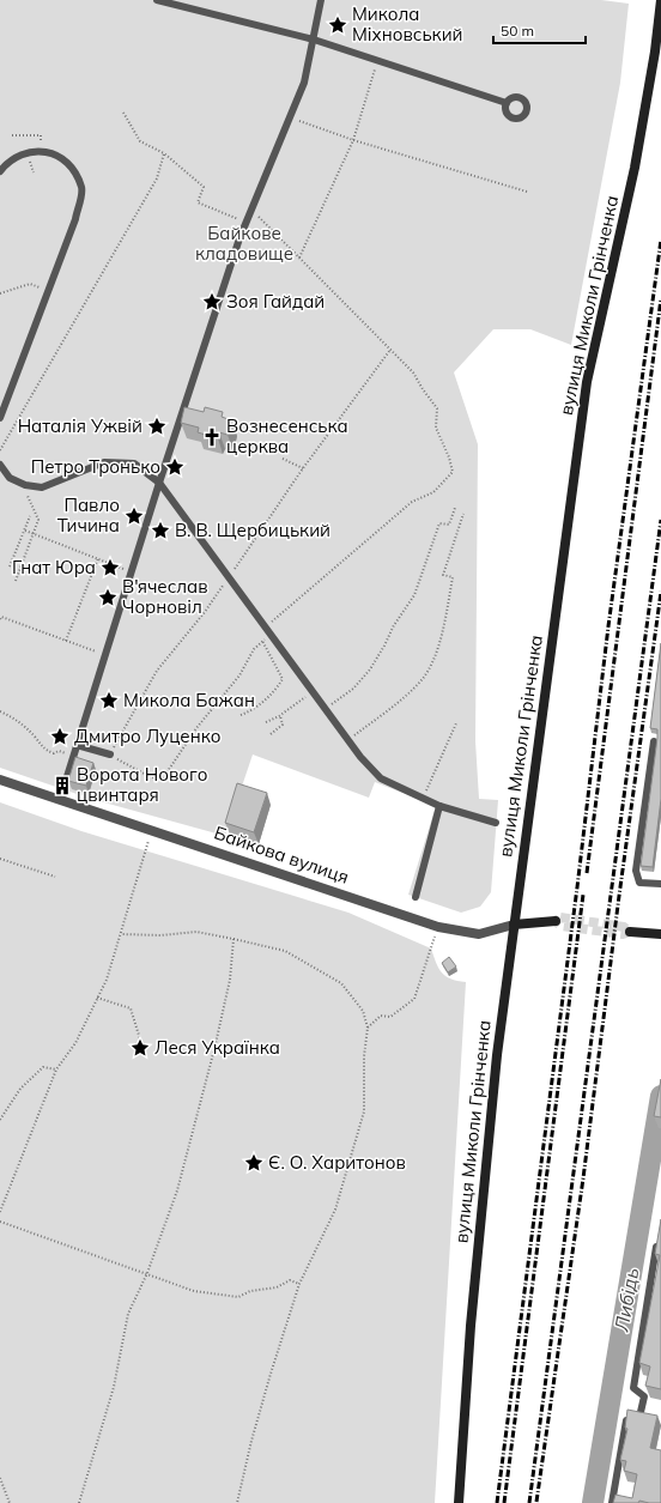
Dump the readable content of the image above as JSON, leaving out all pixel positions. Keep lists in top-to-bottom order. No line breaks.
{"streets":{"main road":["вулиця Миколи Грінченка","Байкова вулиця"]},"crossings":[["вулиця Миколи Грінченка","Байкова вулиця"]],"water":["Либідь"],"parks":["Байкове кладовище"],"places":{"place":["Микола Міхновський","Зоя Гайдай","Наталія Ужвій","Петро Тронько","Павло Тичина","В. В. Щербицький","Гнат Юра","В'ячеслав Чорновіл","Микола Бажан","Дмитро Луценко","Леся Українка","Є. О. Харитонов"],"church":["Вознесенська церква"],"building":["Ворота Нового цвинтаря"]},"scale_bar":"50 m"}
